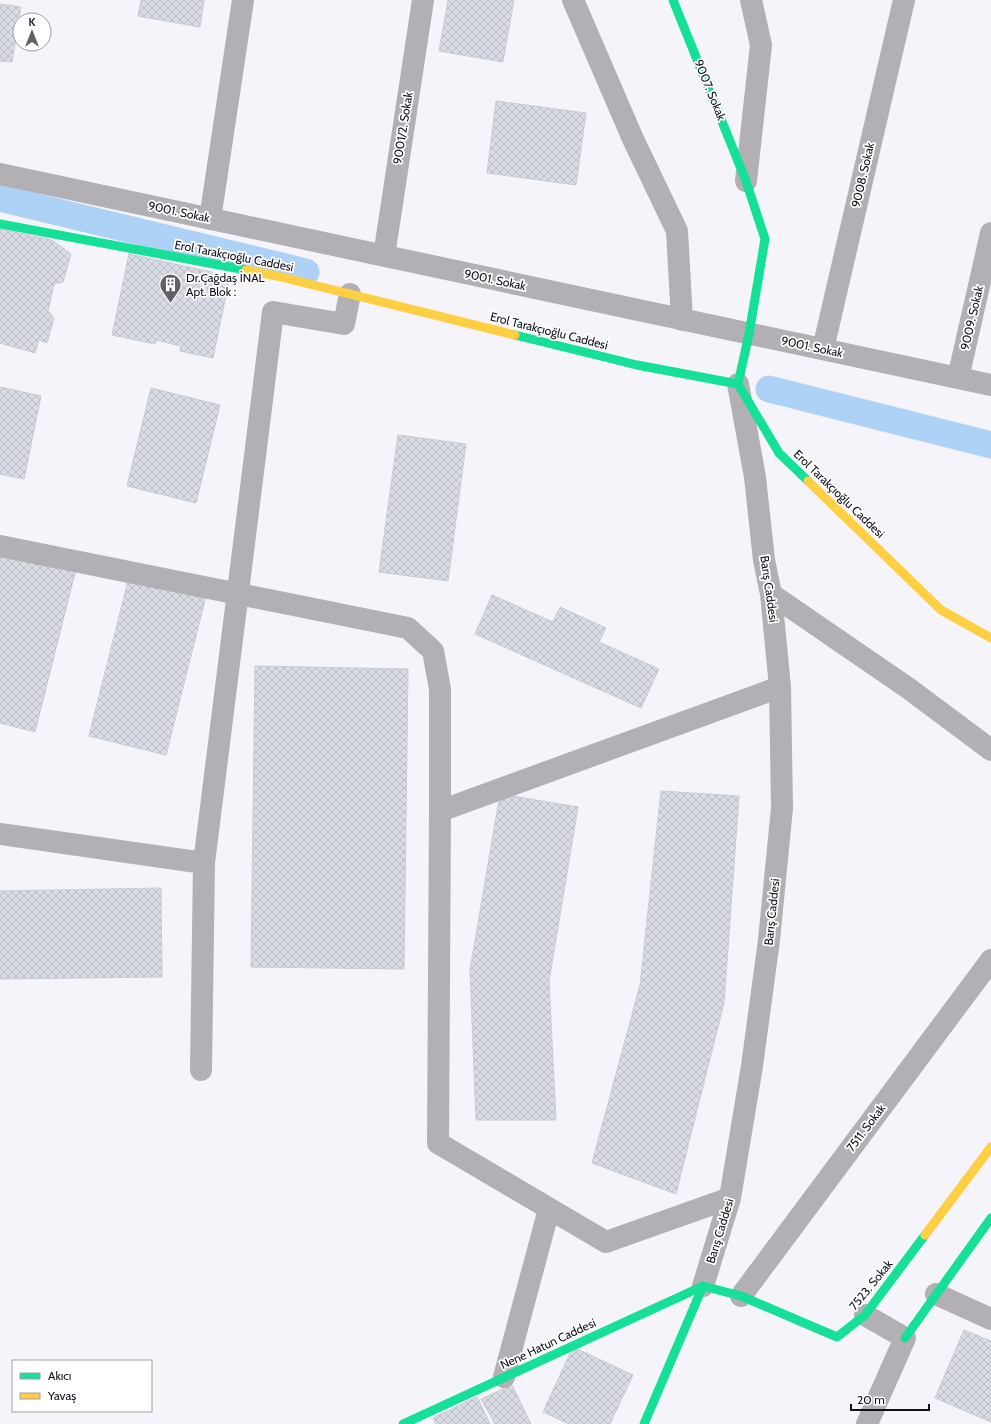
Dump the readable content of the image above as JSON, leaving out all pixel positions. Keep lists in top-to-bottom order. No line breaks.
{"streets":{"street":["9007. Sokak","9001/2. Sokak","9008. Sokak","9001. Sokak","Erol Tarakçıoğlu Caddesi","9009. Sokak","Barış Caddesi","7511. Sokak","7523. Sokak","Nene Hatun Caddesi"]},"crossings":[["9007. Sokak","9001. Sokak"],["9007. Sokak","Erol Tarakçıoğlu Caddesi"],["9007. Sokak","Barış Caddesi"],["9001/2. Sokak","9001. Sokak"],["9008. Sokak","9001. Sokak"],["9001. Sokak","9009. Sokak"],["Erol Tarakçıoğlu Caddesi","Barış Caddesi"],["Barış Caddesi","7523. Sokak"],["Barış Caddesi","Nene Hatun Caddesi"],["7511. Sokak","7523. Sokak"],["7523. Sokak","Nene Hatun Caddesi"]],"places":{"building":["Dr.Çağdaş İNAL Apt. Blok :"]},"legend":["Akıcı","Yavaş"],"scale_bar":"20 m","north":"top"}
